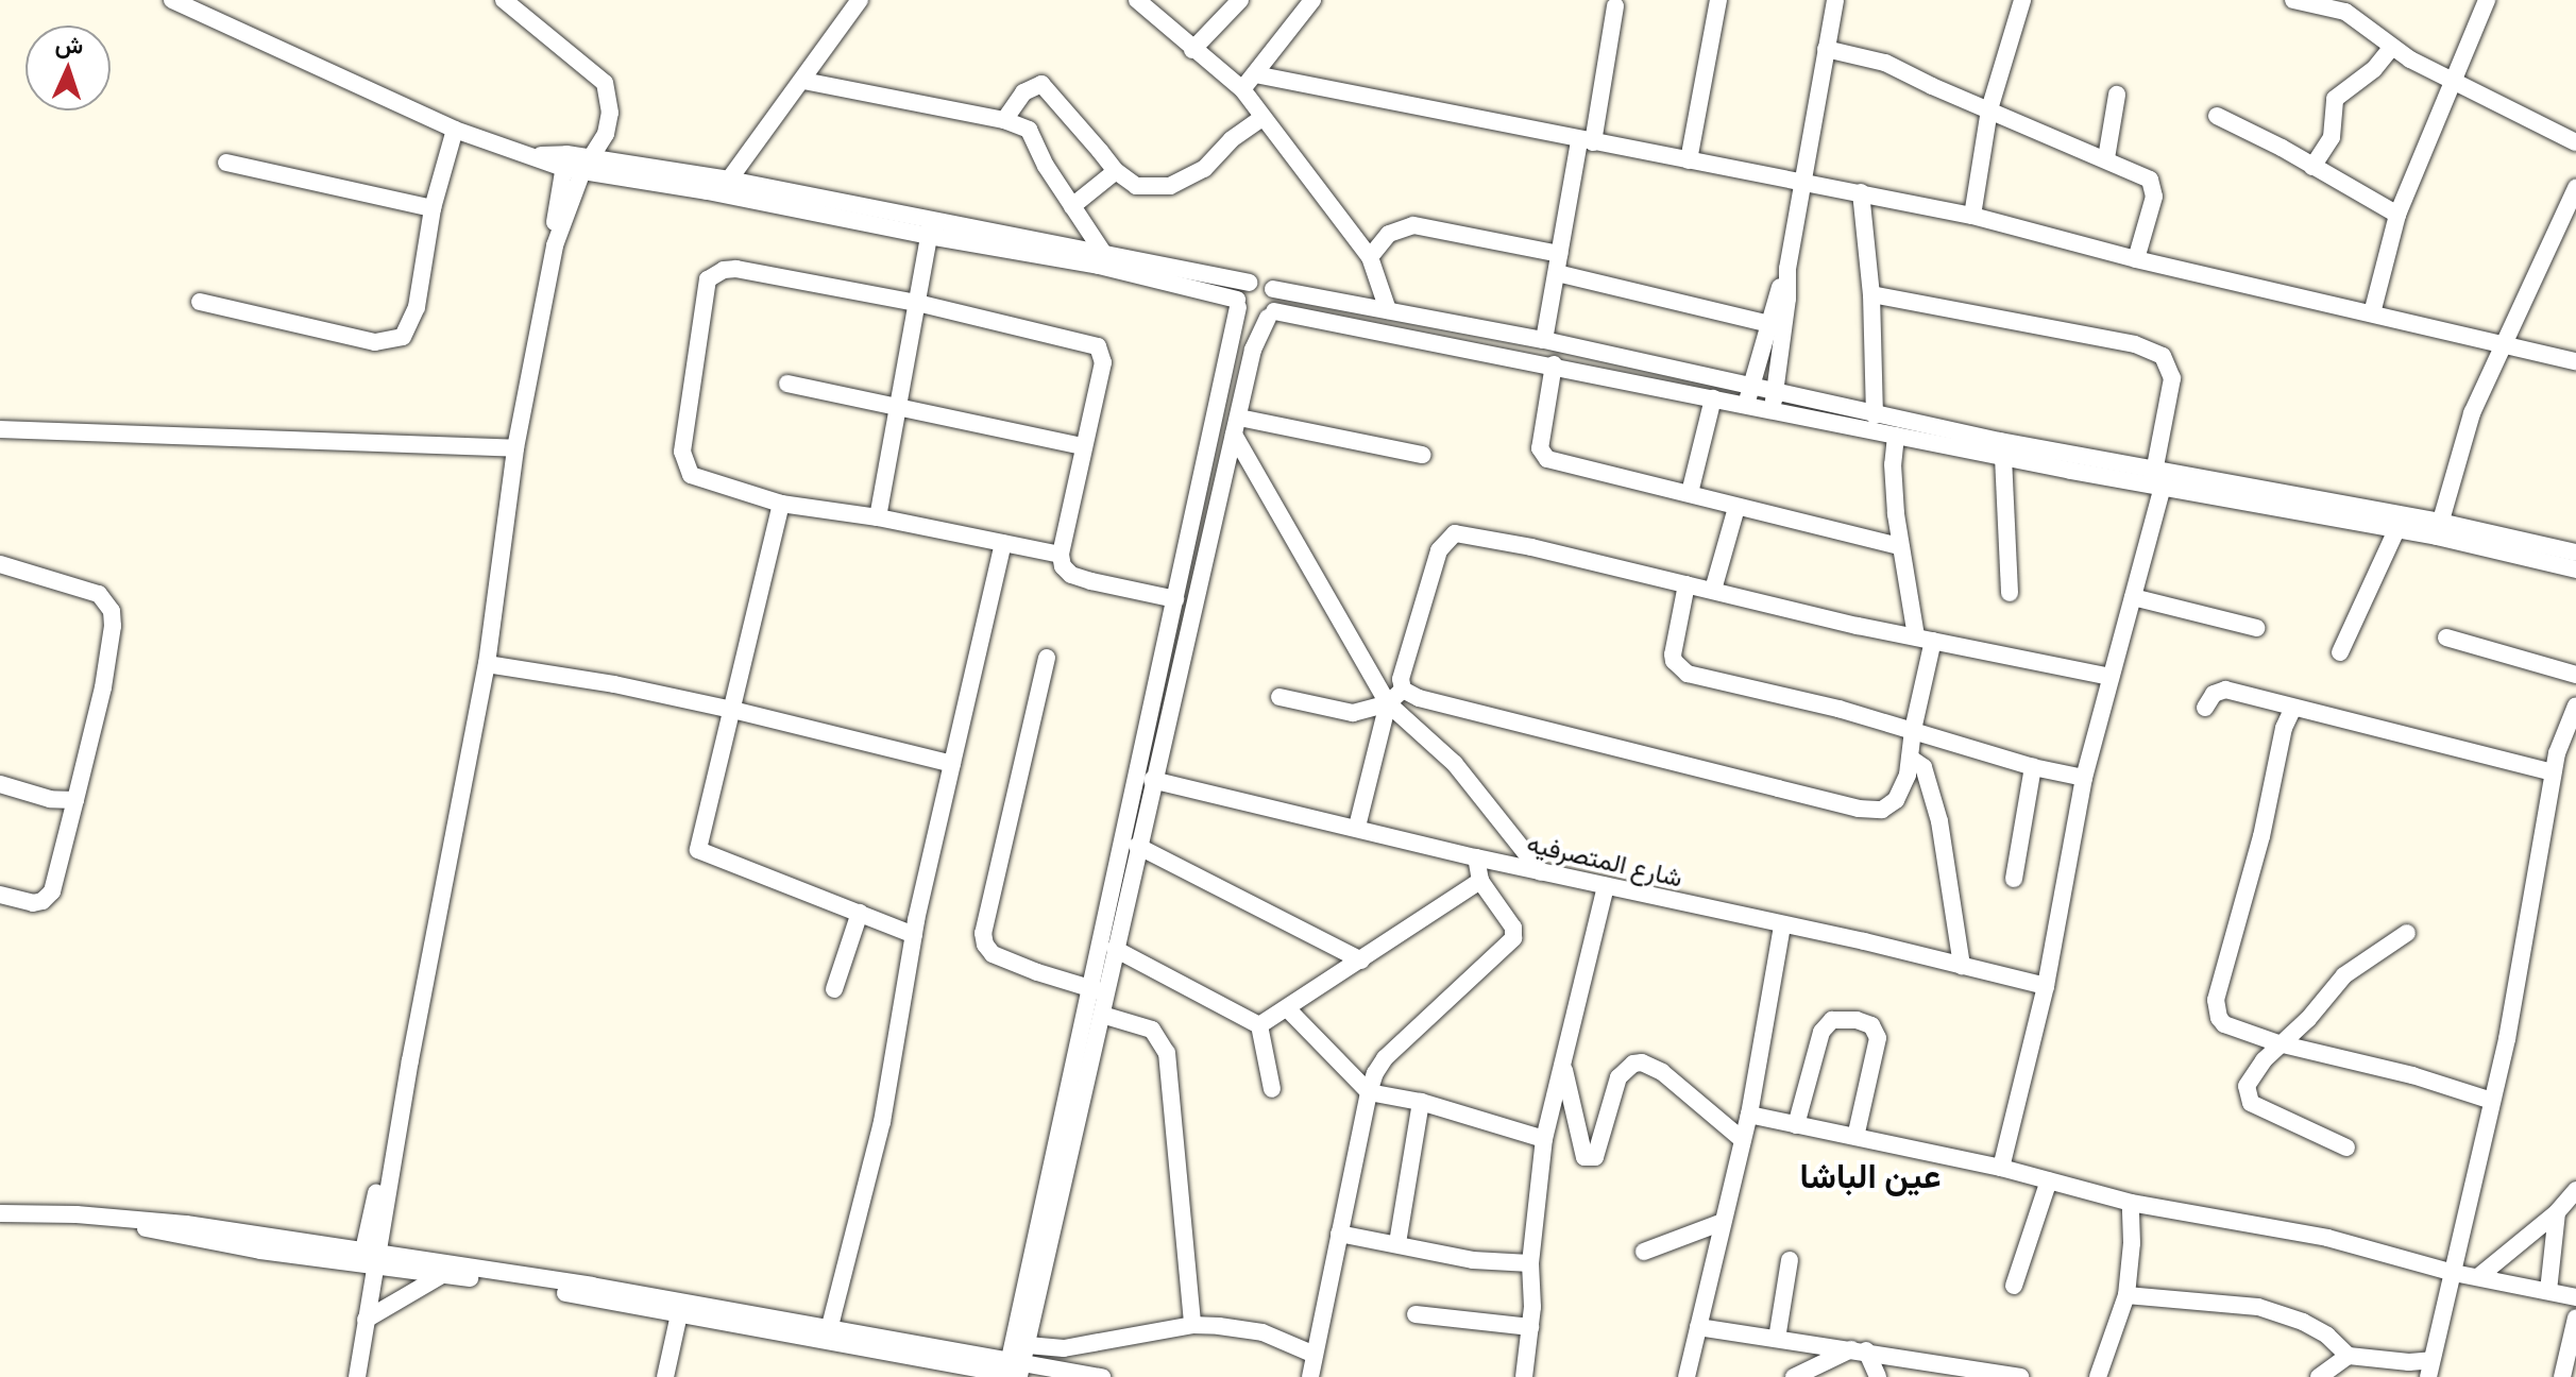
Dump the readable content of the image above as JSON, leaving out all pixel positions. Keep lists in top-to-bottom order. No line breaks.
{"streets":{"street":["شارع المتصرفيه"]},"districts":["عين الباشا"],"north":"top"}
